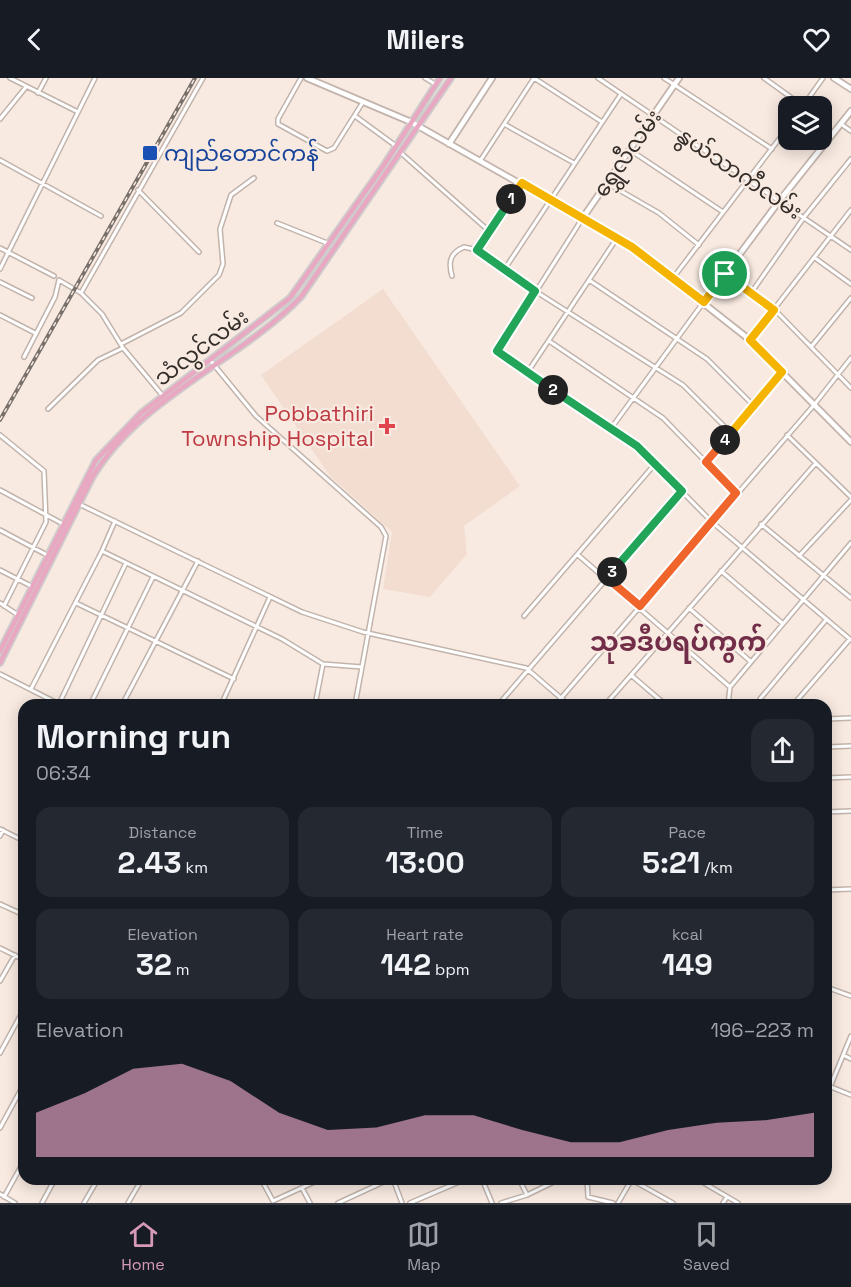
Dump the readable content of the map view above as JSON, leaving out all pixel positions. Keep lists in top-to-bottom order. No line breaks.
{"streets":{"main road":["သံလွင်လမ်း"],"street":["ရွှေလီလမ်း","နွယ်သာကီလမ်း"]},"crossings":[["ရွှေလီလမ်း","နွယ်သာကီလမ်း"]],"districts":["သုခဒီပရပ်ကွက်"],"places":{"transit":["ကျည်တောင်ကန်"],"health":["Pobbathiri Township Hospital"]},"page":{"header":"Milers","pins":["1","2","4","3"],"heading":["Morning run","06:34"],"stats":[["Distance","2.43 km"],["Time","13:00"],["Pace","5:21 /km"],["Elevation","32 m"],["Heart rate","142 bpm"],["kcal","149"]],"chart":["Elevation","196–223 m"],"tabs":["Home","Map","Saved"]}}
